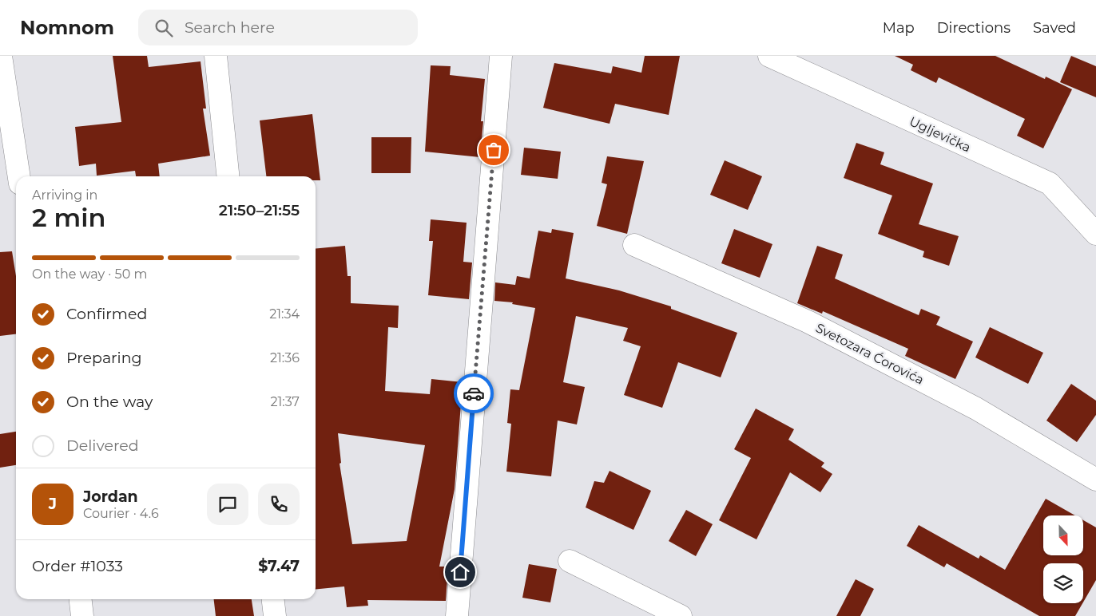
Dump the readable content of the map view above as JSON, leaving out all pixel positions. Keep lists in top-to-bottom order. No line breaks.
{"streets":{"street":["Ugljevička","Svetozara Ćorovića"]},"north":"bottom","page":{"header":"Nomnom","search":"Search here","nav":["Map","Directions","Saved"],"heading":["2 min","Arriving in","21:50–21:55"],"panel":["Jordan","Courier · 4.6","Order #1033","$7.47"],"bar":"On the way · 50 m","list":[["Confirmed","21:34"],["Preparing","21:36"],["On the way","21:37"],"Delivered"],"round":"J"}}
